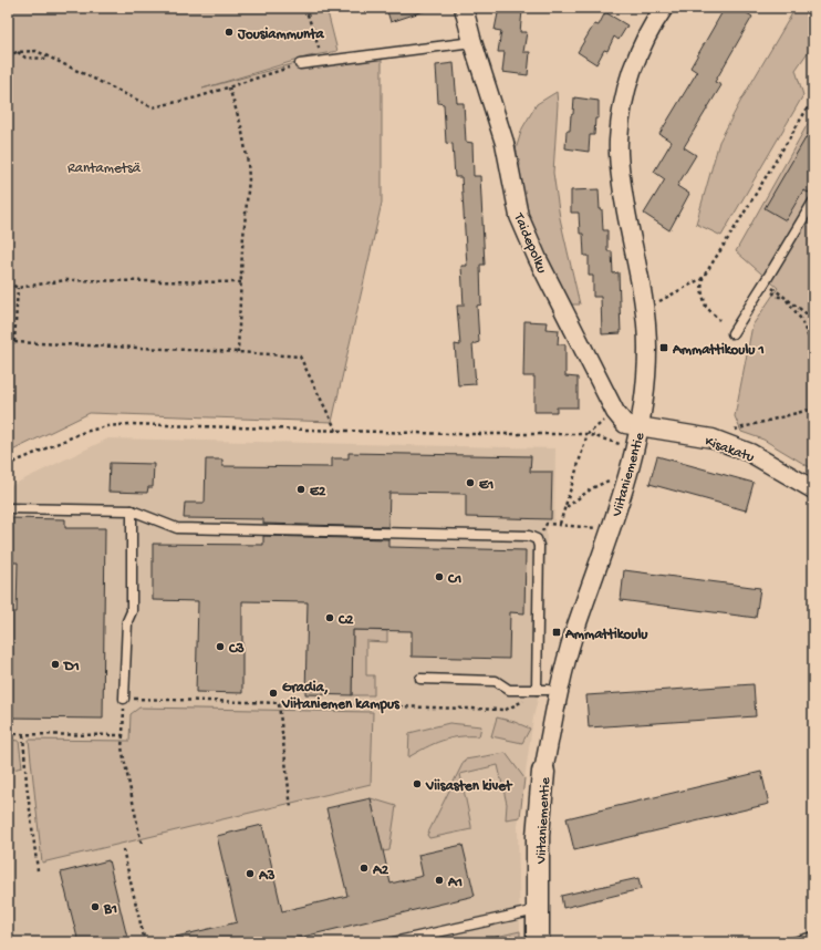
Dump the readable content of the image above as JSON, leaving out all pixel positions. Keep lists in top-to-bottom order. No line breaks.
{"streets":{"street":["Taidepolku","Kisakatu","Viitaniementie"]},"crossings":[["Taidepolku","Kisakatu"],["Taidepolku","Viitaniementie"],["Kisakatu","Viitaniementie"]],"parks":["Rantametsä"],"places":{"other":["Jousiammunta","E1","E2","C1","C2","C3","D1","Gradia, Viitaniemen kampus","Viisasten kivet","A2","A3","A1","B1"],"transit":["Ammattikoulu 1","Ammattikoulu"]}}
